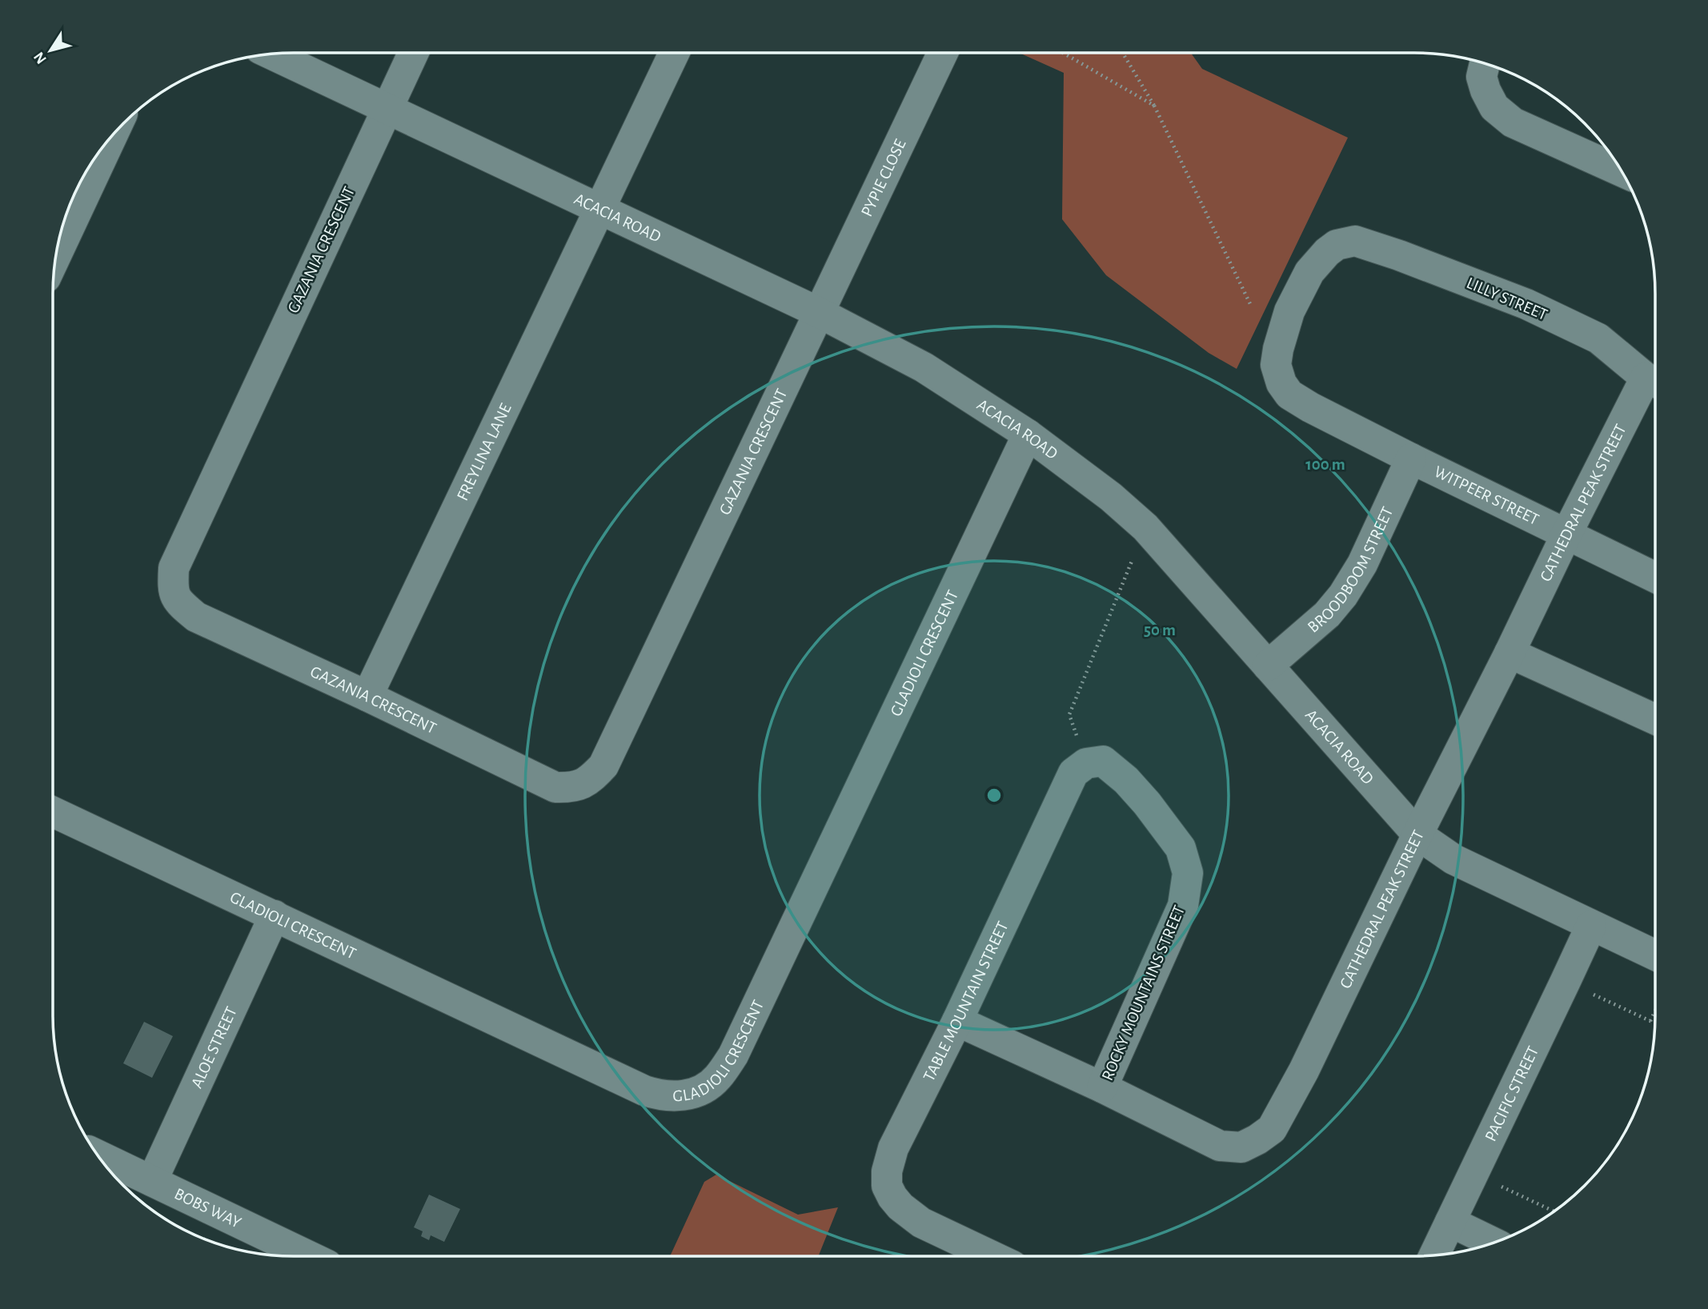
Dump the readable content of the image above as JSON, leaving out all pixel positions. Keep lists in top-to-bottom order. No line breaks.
{"streets":{"street":["PYPIE CLOSE","ACACIA ROAD","GAZANIA CRESCENT","LILLY STREET","FREYLINA LANE","WITPEER STREET","CATHEDRAL PEAK STREET","BROODBOOM STREET","GLADIOLI CRESCENT","ROCKY MOUNTAINS STREET","TABLE MOUNTAIN STREET","ALOE STREET","PACIFIC STREET","BOBS WAY"]},"crossings":[["PYPIE CLOSE","ACACIA ROAD"],["PYPIE CLOSE","GAZANIA CRESCENT"],["ACACIA ROAD","GAZANIA CRESCENT"],["ACACIA ROAD","FREYLINA LANE"],["ACACIA ROAD","CATHEDRAL PEAK STREET"],["ACACIA ROAD","BROODBOOM STREET"],["ACACIA ROAD","GLADIOLI CRESCENT"],["ACACIA ROAD","PACIFIC STREET"],["GAZANIA CRESCENT","FREYLINA LANE"],["LILLY STREET","WITPEER STREET"],["LILLY STREET","CATHEDRAL PEAK STREET"],["WITPEER STREET","CATHEDRAL PEAK STREET"],["WITPEER STREET","BROODBOOM STREET"],["CATHEDRAL PEAK STREET","ROCKY MOUNTAINS STREET"],["CATHEDRAL PEAK STREET","TABLE MOUNTAIN STREET"],["GLADIOLI CRESCENT","ALOE STREET"],["ROCKY MOUNTAINS STREET","TABLE MOUNTAIN STREET"],["ALOE STREET","BOBS WAY"]],"north":"bottom left","rings":["100 m","50 m"]}
